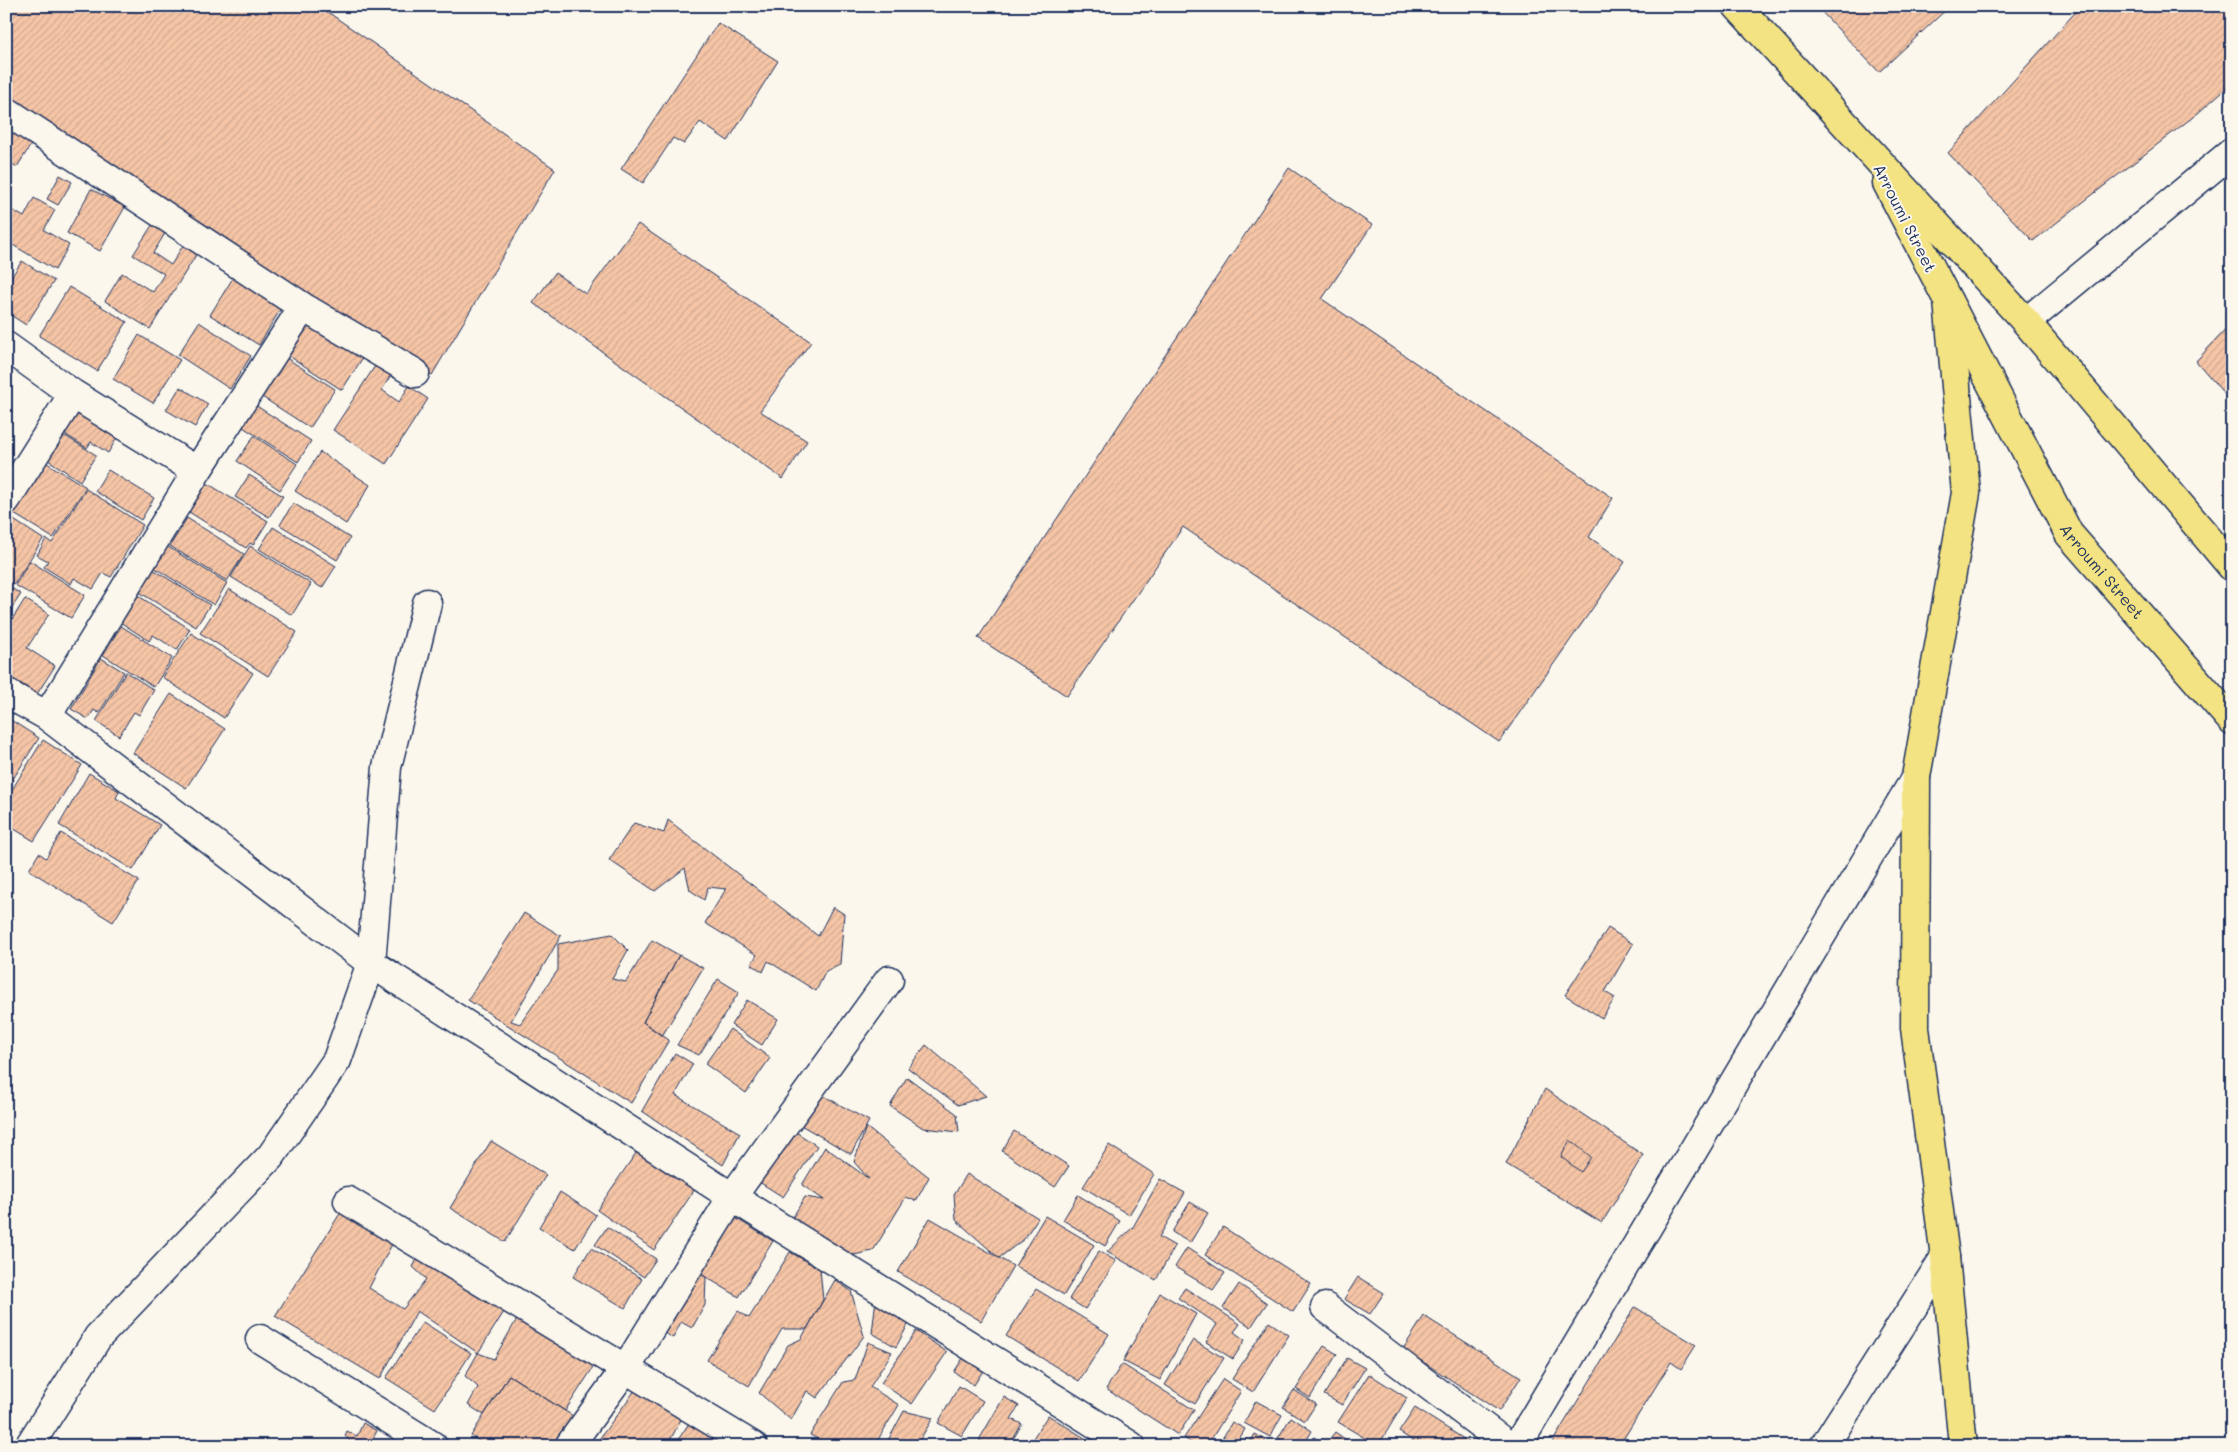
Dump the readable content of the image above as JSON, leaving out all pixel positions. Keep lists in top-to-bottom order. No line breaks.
{"streets":{"main road":["Arroumi Street"]}}
